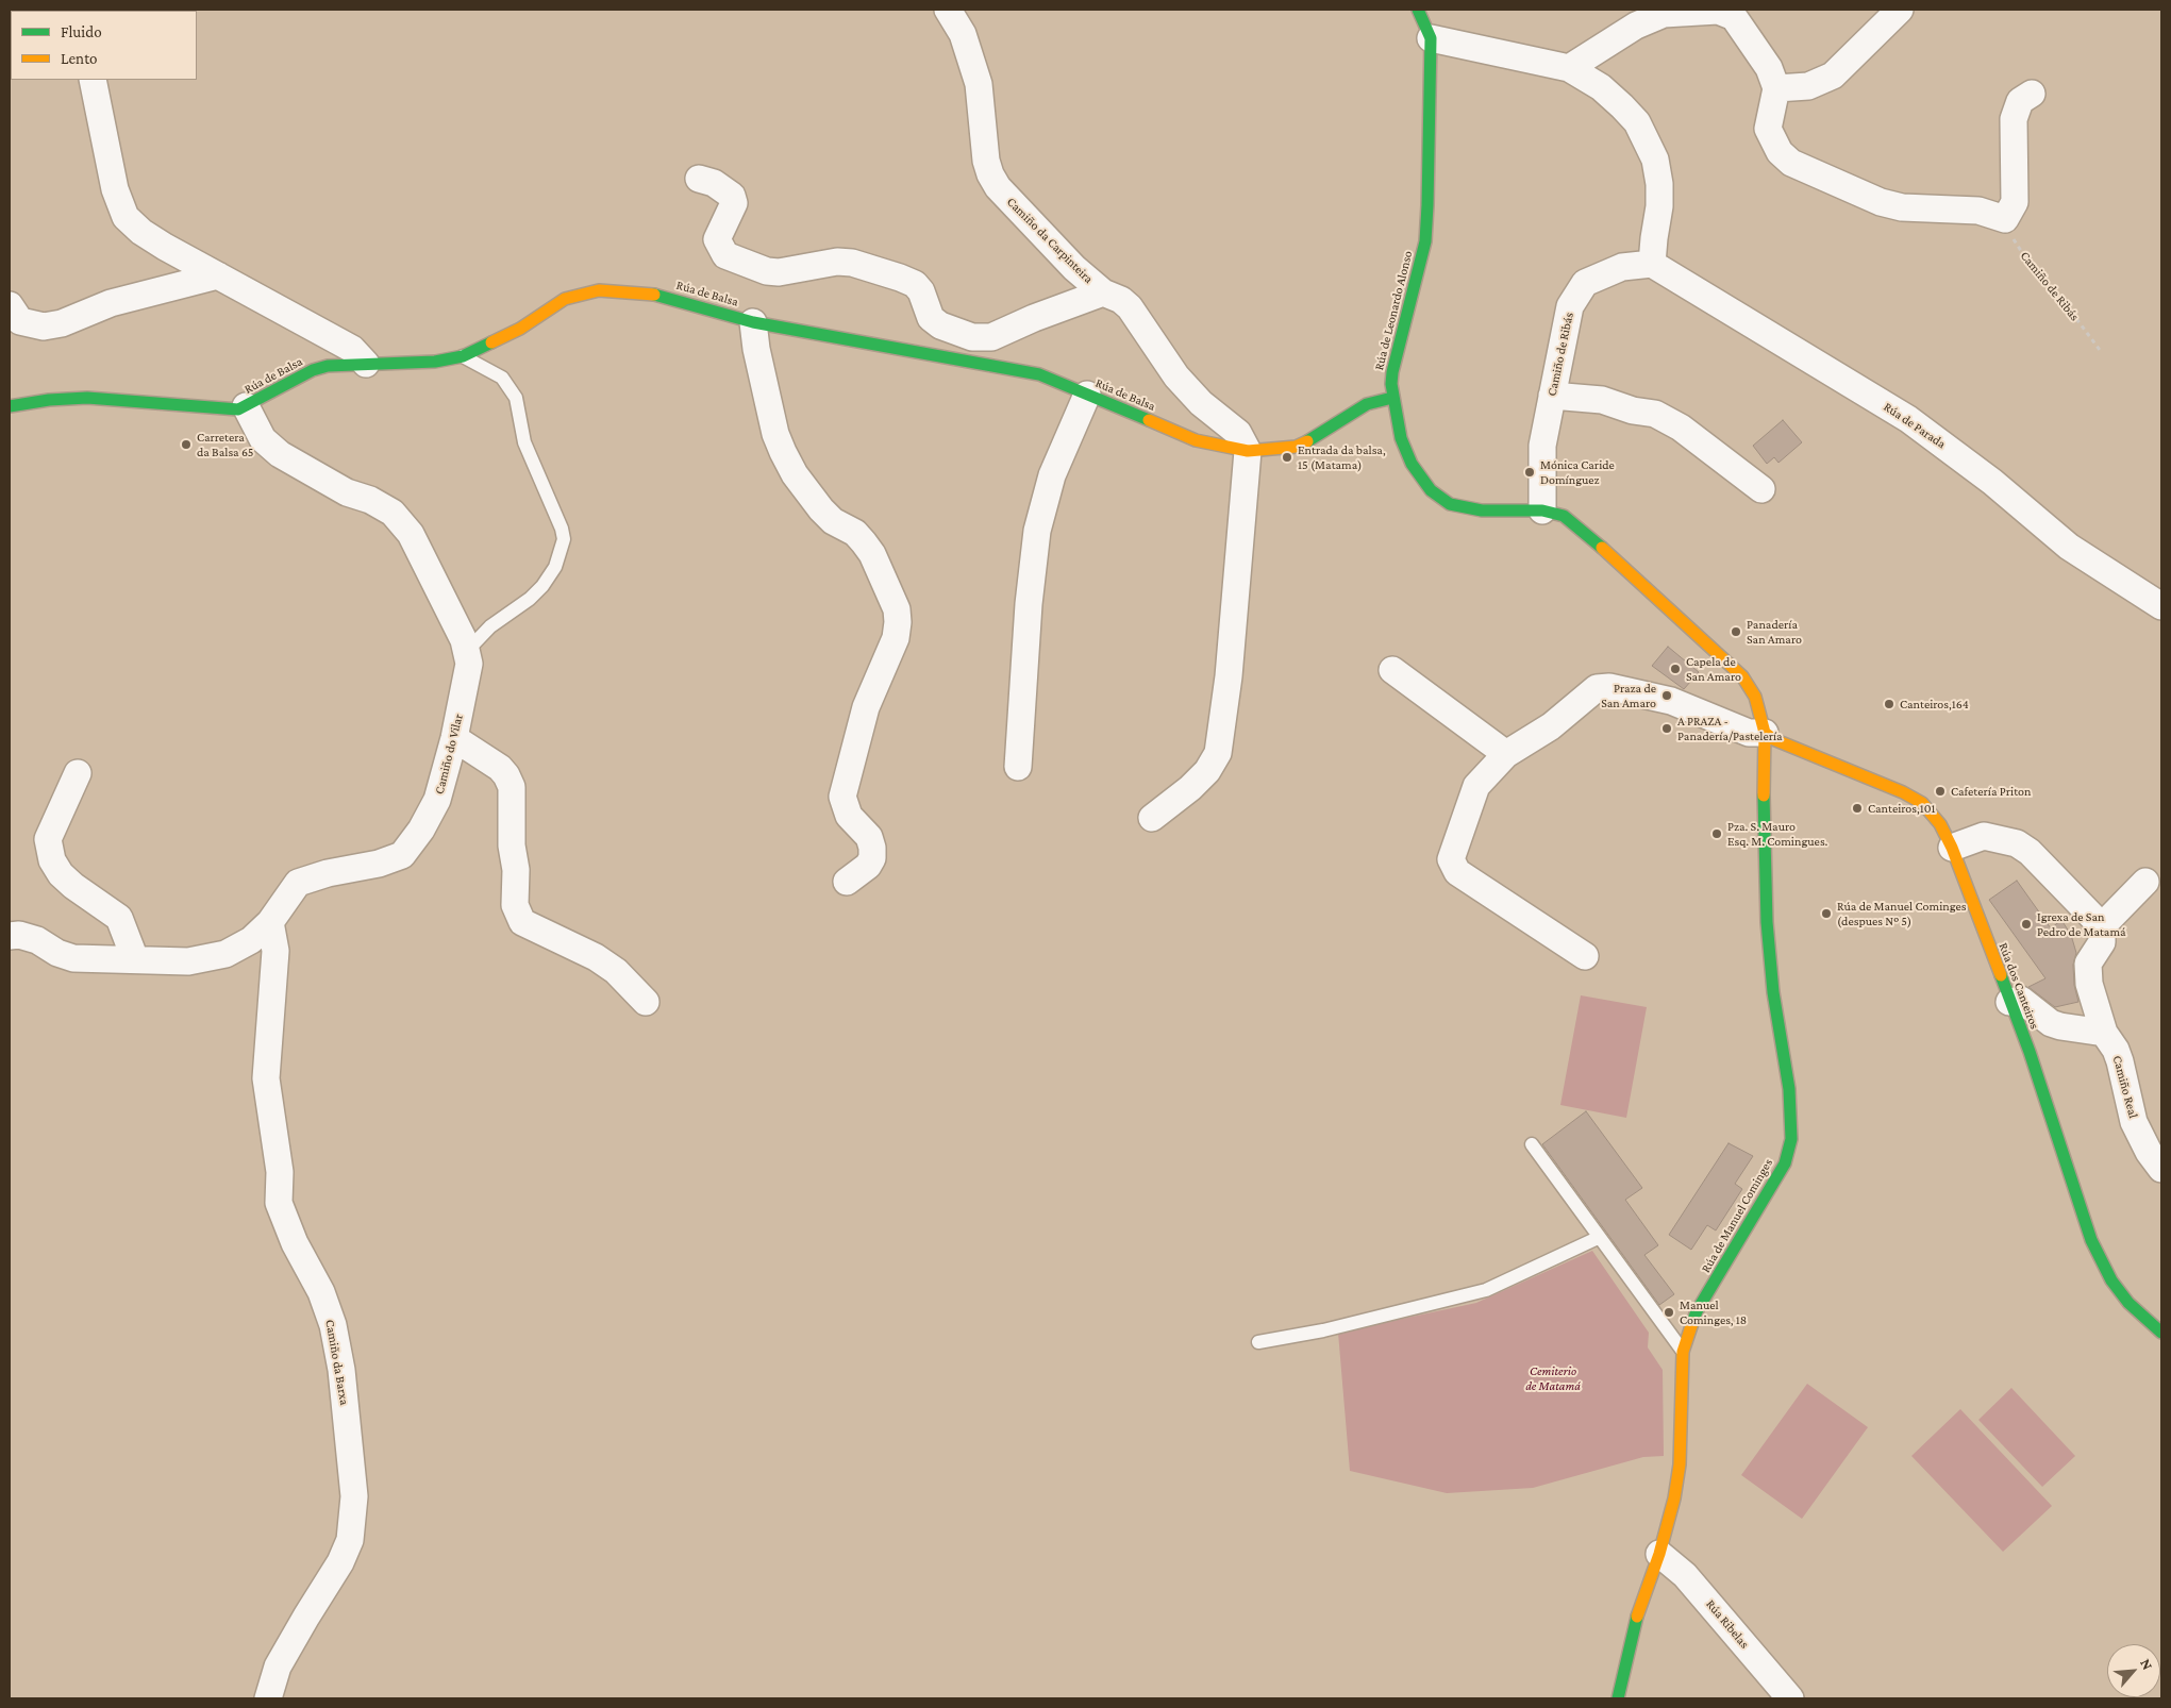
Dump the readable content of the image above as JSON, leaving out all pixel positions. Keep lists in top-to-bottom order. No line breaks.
{"streets":{"street":["Camiño da Carpinteira","Camiño de Ribás","Rúa de Balsa","Rúa de Leonardo Alonso","Rúa de Parada","Camiño do Vilar","Rúa dos Canteiros","Camiño Real","Rúa de Manuel Cominges","Camiño da Barxa","Rúa Ribelas"]},"crossings":[["Camiño da Carpinteira","Rúa de Balsa"],["Camiño de Ribás","Rúa de Leonardo Alonso"],["Camiño de Ribás","Rúa de Parada"],["Rúa de Balsa","Rúa de Leonardo Alonso"],["Rúa de Balsa","Camiño do Vilar"],["Rúa de Leonardo Alonso","Rúa dos Canteiros"],["Rúa de Leonardo Alonso","Rúa de Manuel Cominges"],["Camiño do Vilar","Camiño da Barxa"],["Rúa dos Canteiros","Rúa de Manuel Cominges"],["Rúa de Manuel Cominges","Rúa Ribelas"]],"parks":["Cemiterio de Matamá"],"places":["Carretera da Balsa 65","Entrada da balsa, 15 (Matama)","Mónica Caride Domínguez","Panadería San Amaro","Capela de San Amaro","Praza de San Amaro","Canteiros,164","A PRAZA - Panadería/Pastelería","Cafetería Priton","Canteiros,101","Pza. S. Mauro Esq. M. Comingues.","Rúa de Manuel Cominges (despues Nº 5)","Igrexa de San Pedro de Matamá","Manuel Cominges, 18"],"legend":["Fluido","Lento"],"north":"top right"}
